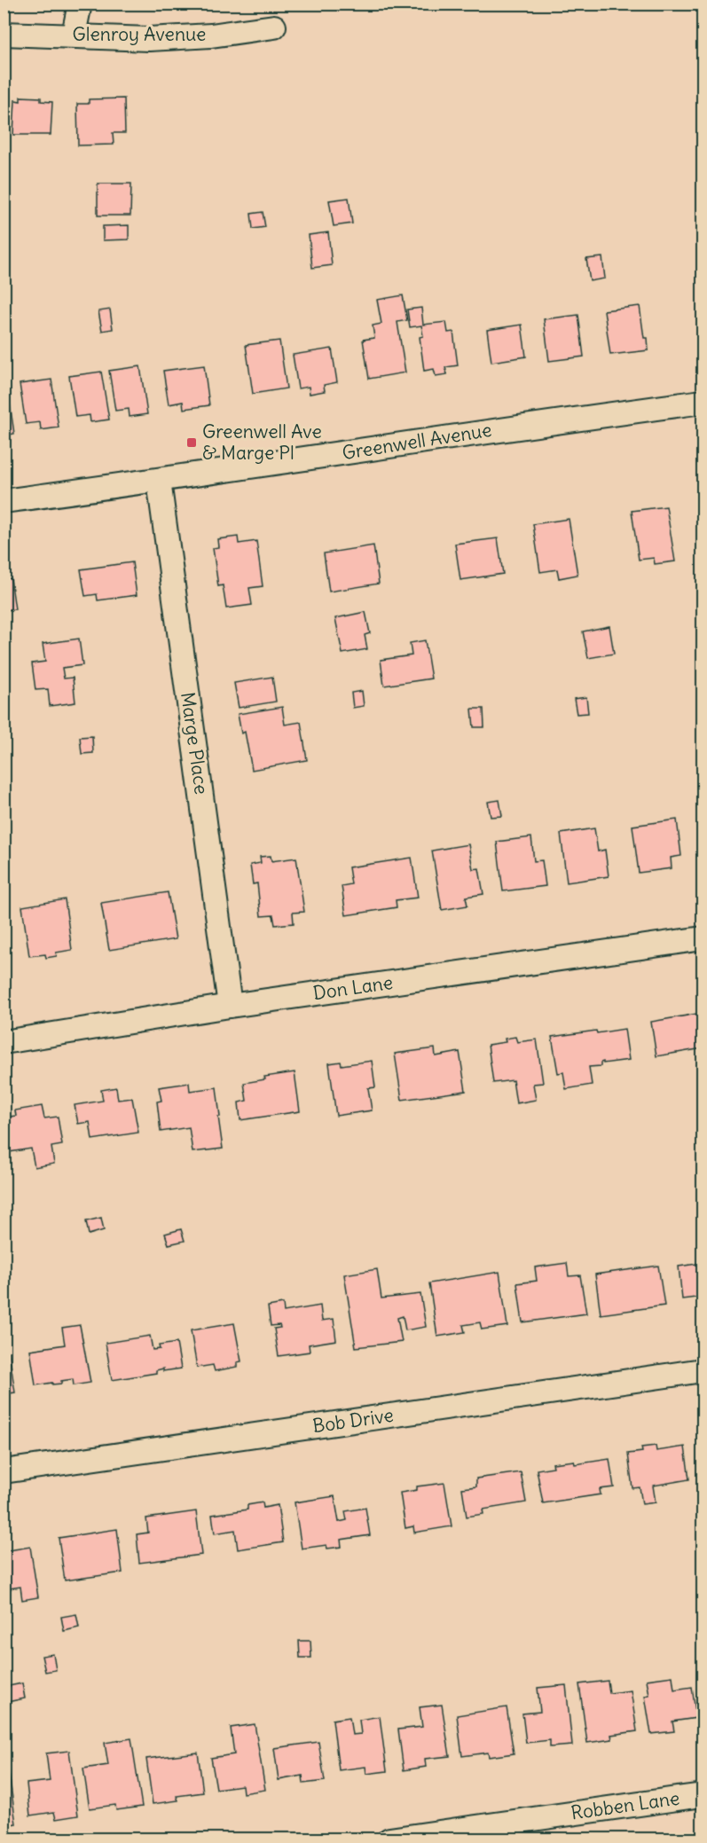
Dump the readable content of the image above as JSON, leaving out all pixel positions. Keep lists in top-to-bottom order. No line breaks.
{"streets":{"street":["Glenroy Avenue","Greenwell Avenue","Marge Place","Don Lane","Bob Drive","Robben Lane"]},"crossings":[["Greenwell Avenue","Marge Place"],["Marge Place","Don Lane"]],"places":{"transit":["Greenwell Ave & Marge Pl"]}}
